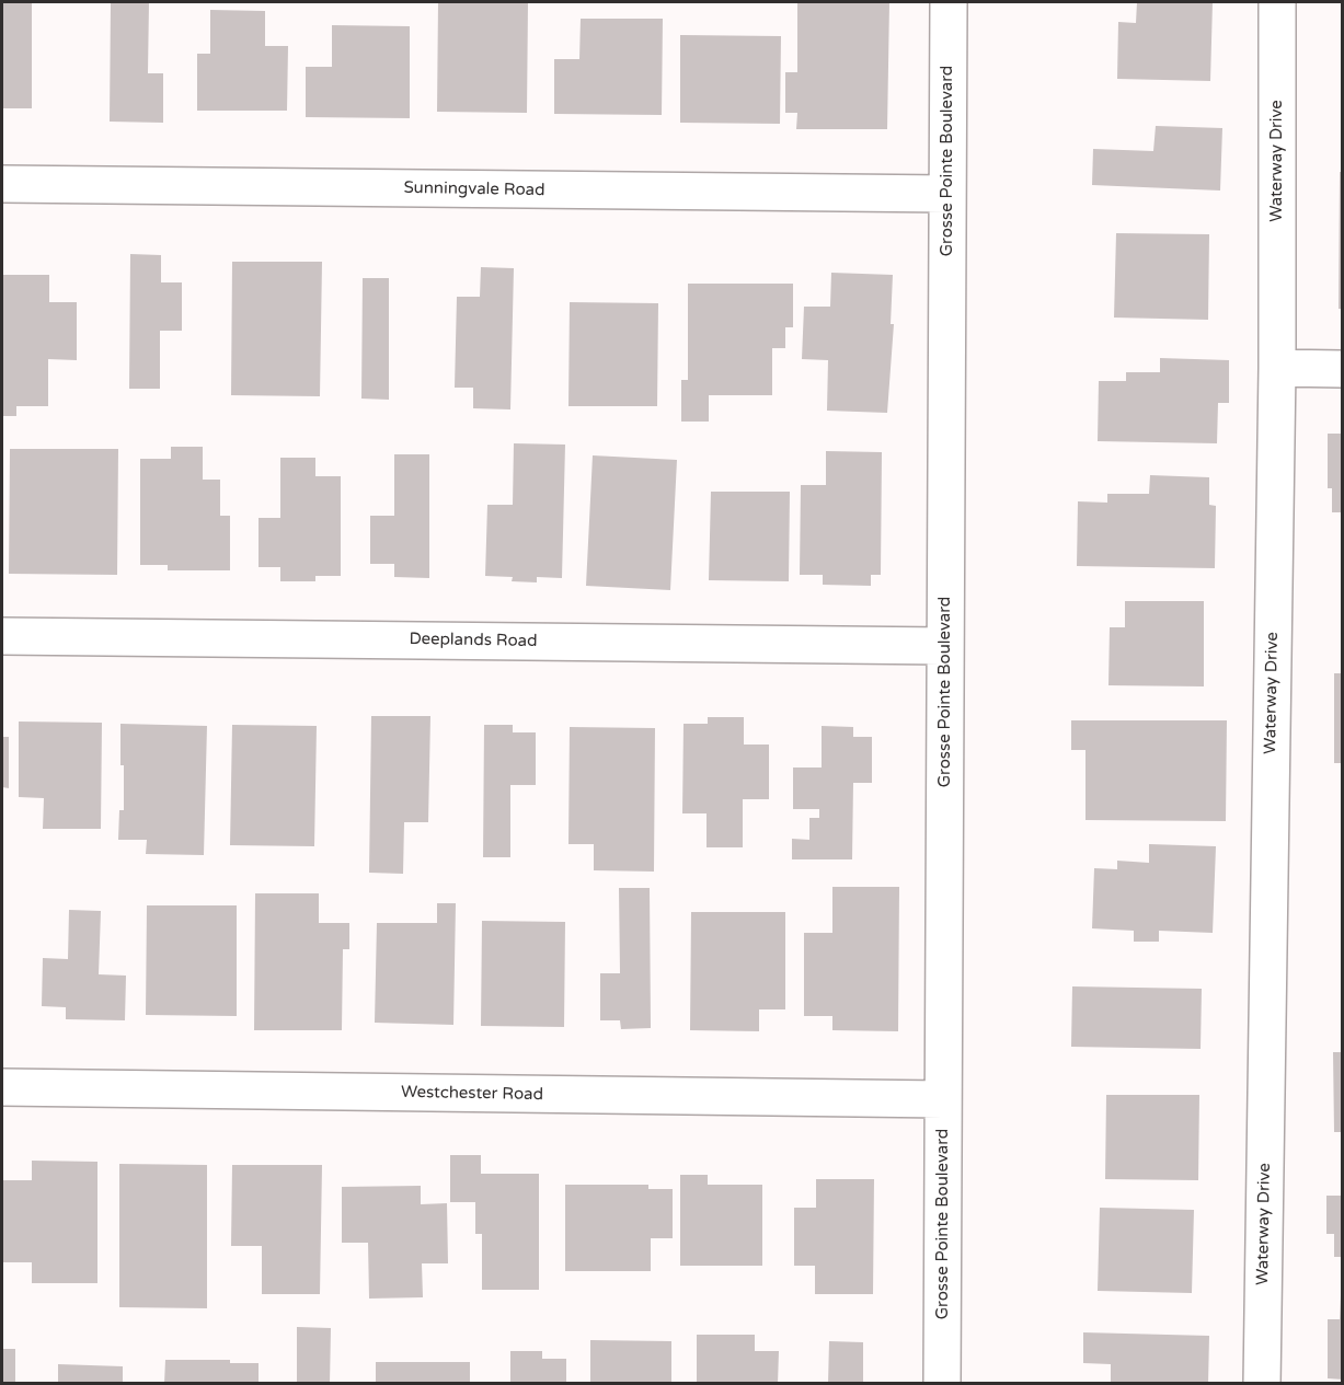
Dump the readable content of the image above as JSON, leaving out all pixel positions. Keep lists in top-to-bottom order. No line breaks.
{"streets":{"street":["Grosse Pointe Boulevard","Waterway Drive","Sunningvale Road","Deeplands Road","Westchester Road"]},"crossings":[["Grosse Pointe Boulevard","Sunningvale Road"],["Grosse Pointe Boulevard","Deeplands Road"],["Grosse Pointe Boulevard","Westchester Road"]]}
